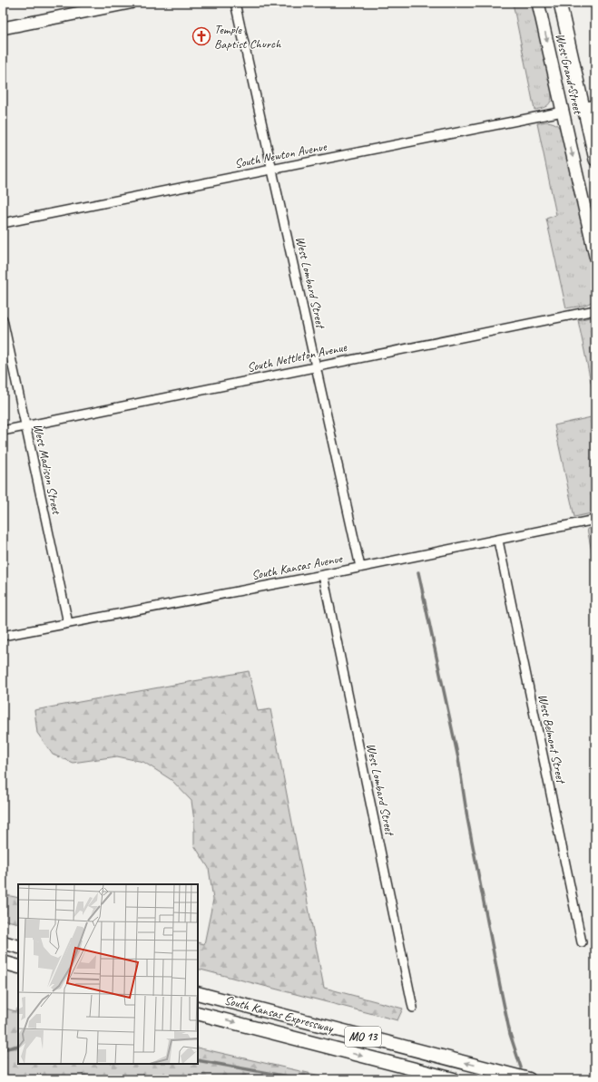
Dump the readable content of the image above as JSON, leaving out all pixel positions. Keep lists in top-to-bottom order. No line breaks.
{"streets":{"main road":["West Grand Street","South Kansas Expressway","MO 13"],"street":["South Newton Avenue","West Lombard Street","South Nettleton Avenue","West Madison Street","South Kansas Avenue","West Belmont Street"]},"crossings":[["West Grand Street","South Newton Avenue"],["South Newton Avenue","West Lombard Street"],["West Lombard Street","South Nettleton Avenue"],["West Lombard Street","South Kansas Avenue"],["South Nettleton Avenue","West Madison Street"],["West Madison Street","South Kansas Avenue"],["South Kansas Avenue","West Belmont Street"]],"places":{"church":["Temple Baptist Church"]}}
